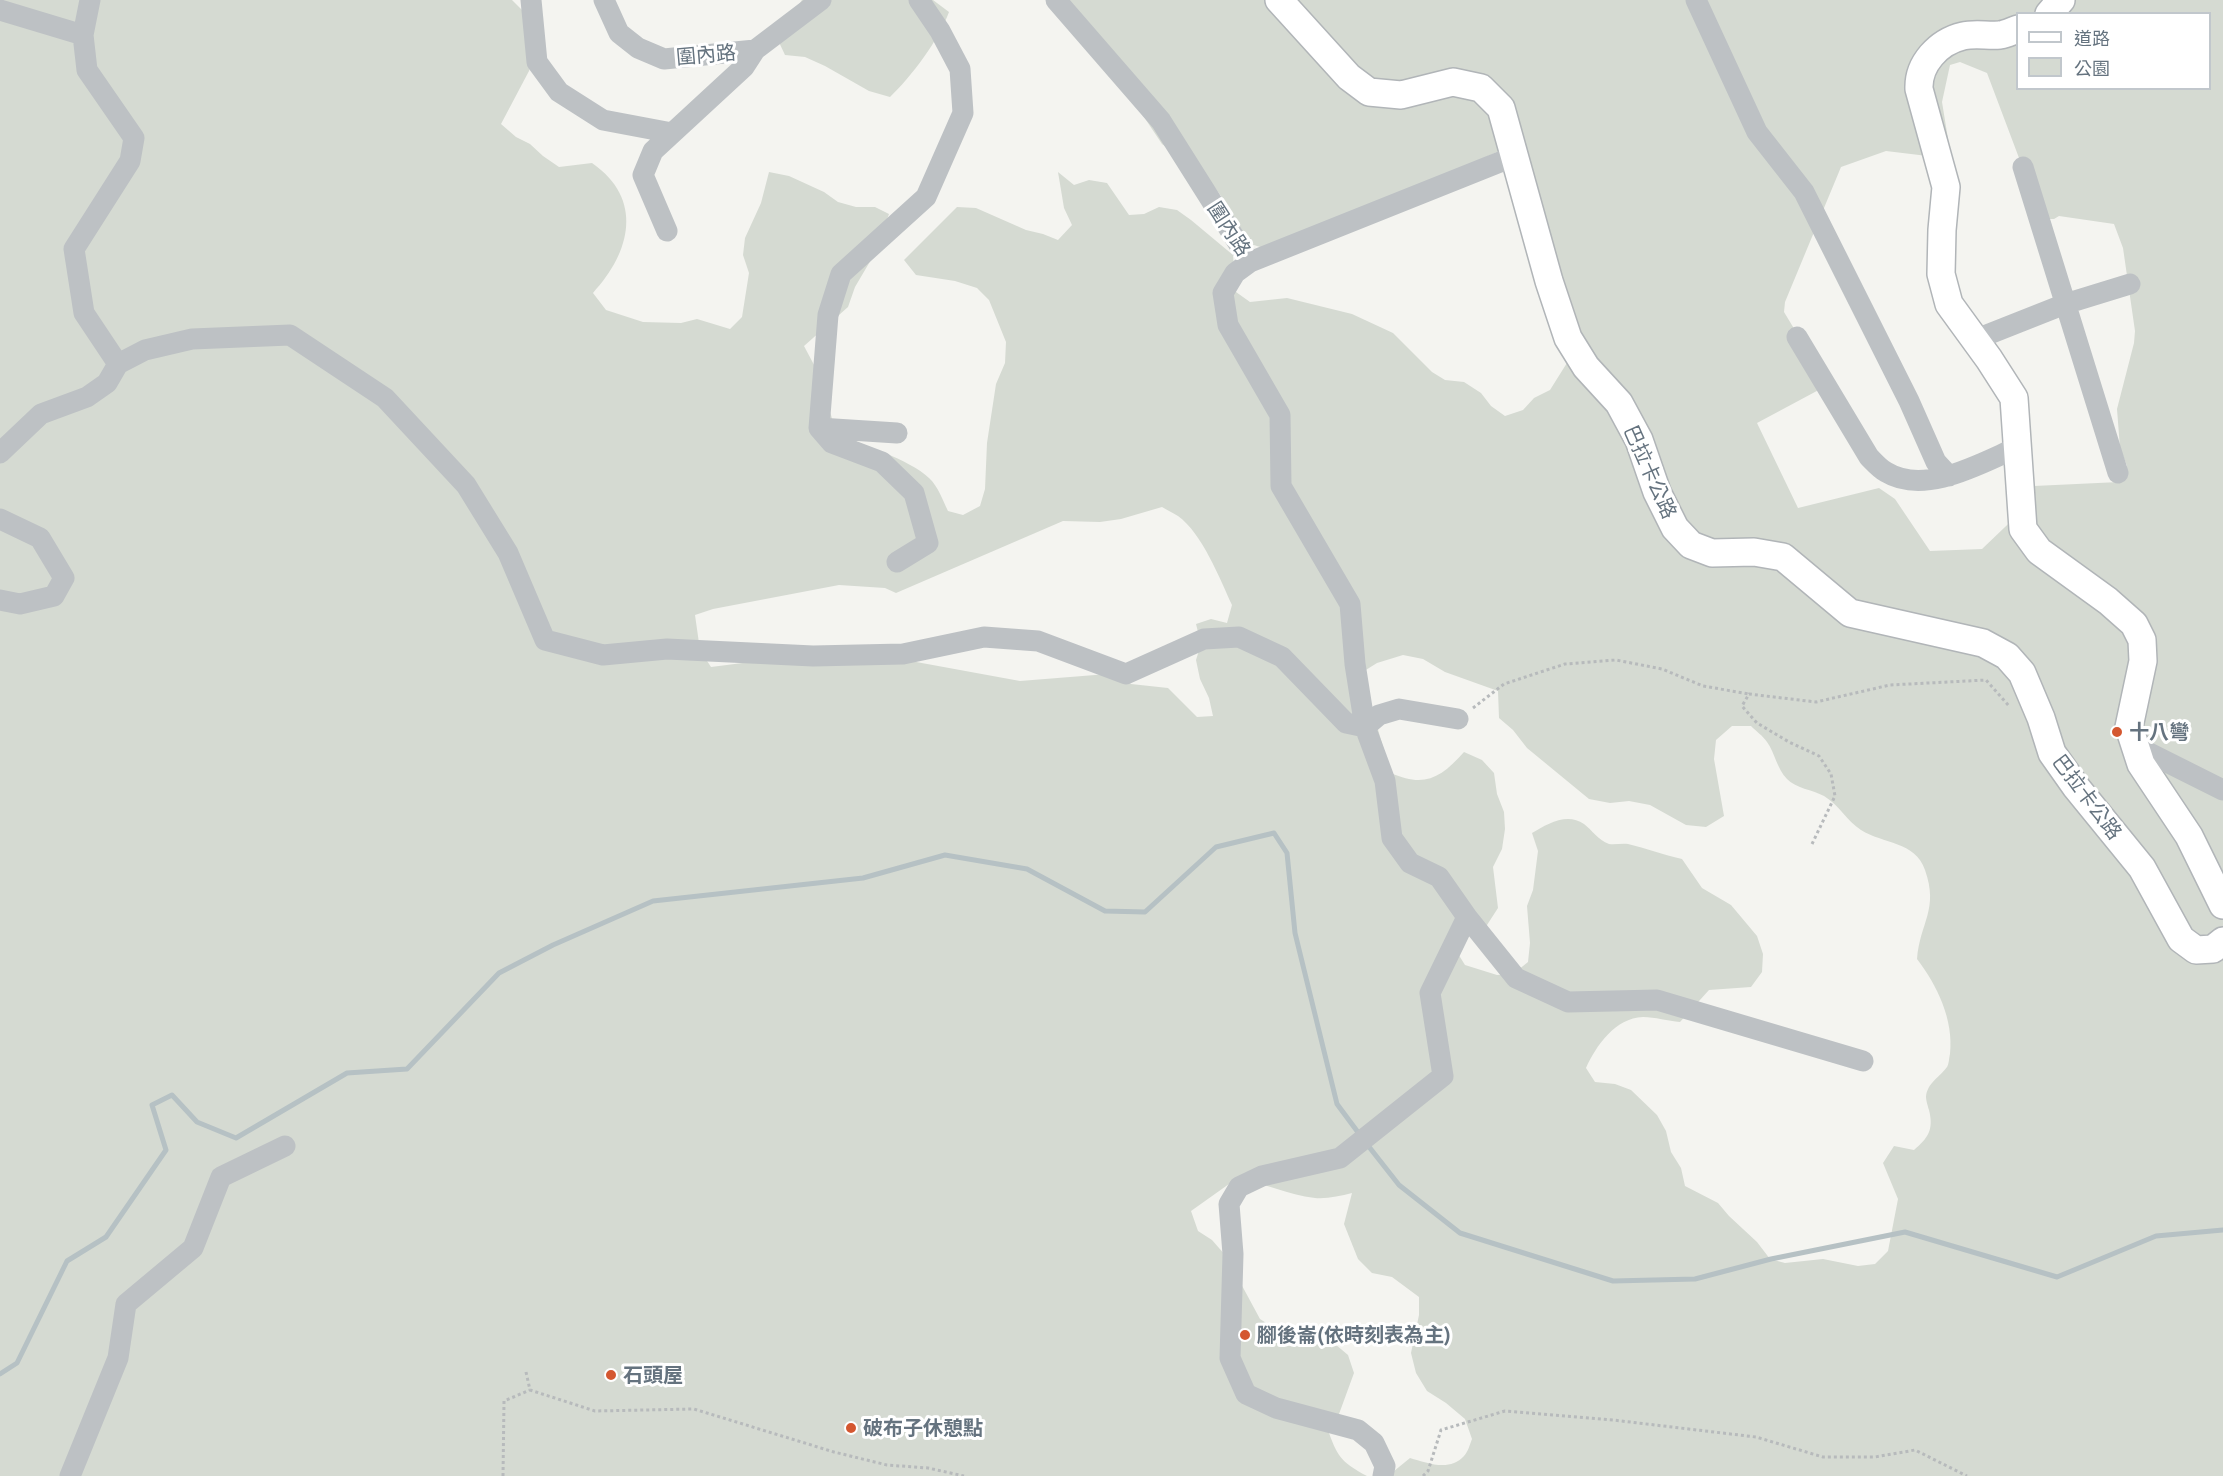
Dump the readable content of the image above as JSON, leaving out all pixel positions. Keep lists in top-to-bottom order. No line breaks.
{"streets":{"main road":["巴拉卡公路"],"street":["圍內路"]},"crossings":[["圍內路","巴拉卡公路"]],"places":["十八彎","腳後崙(依時刻表為主)","石頭屋","破布子休憩點"],"legend":["道路","公園"]}
